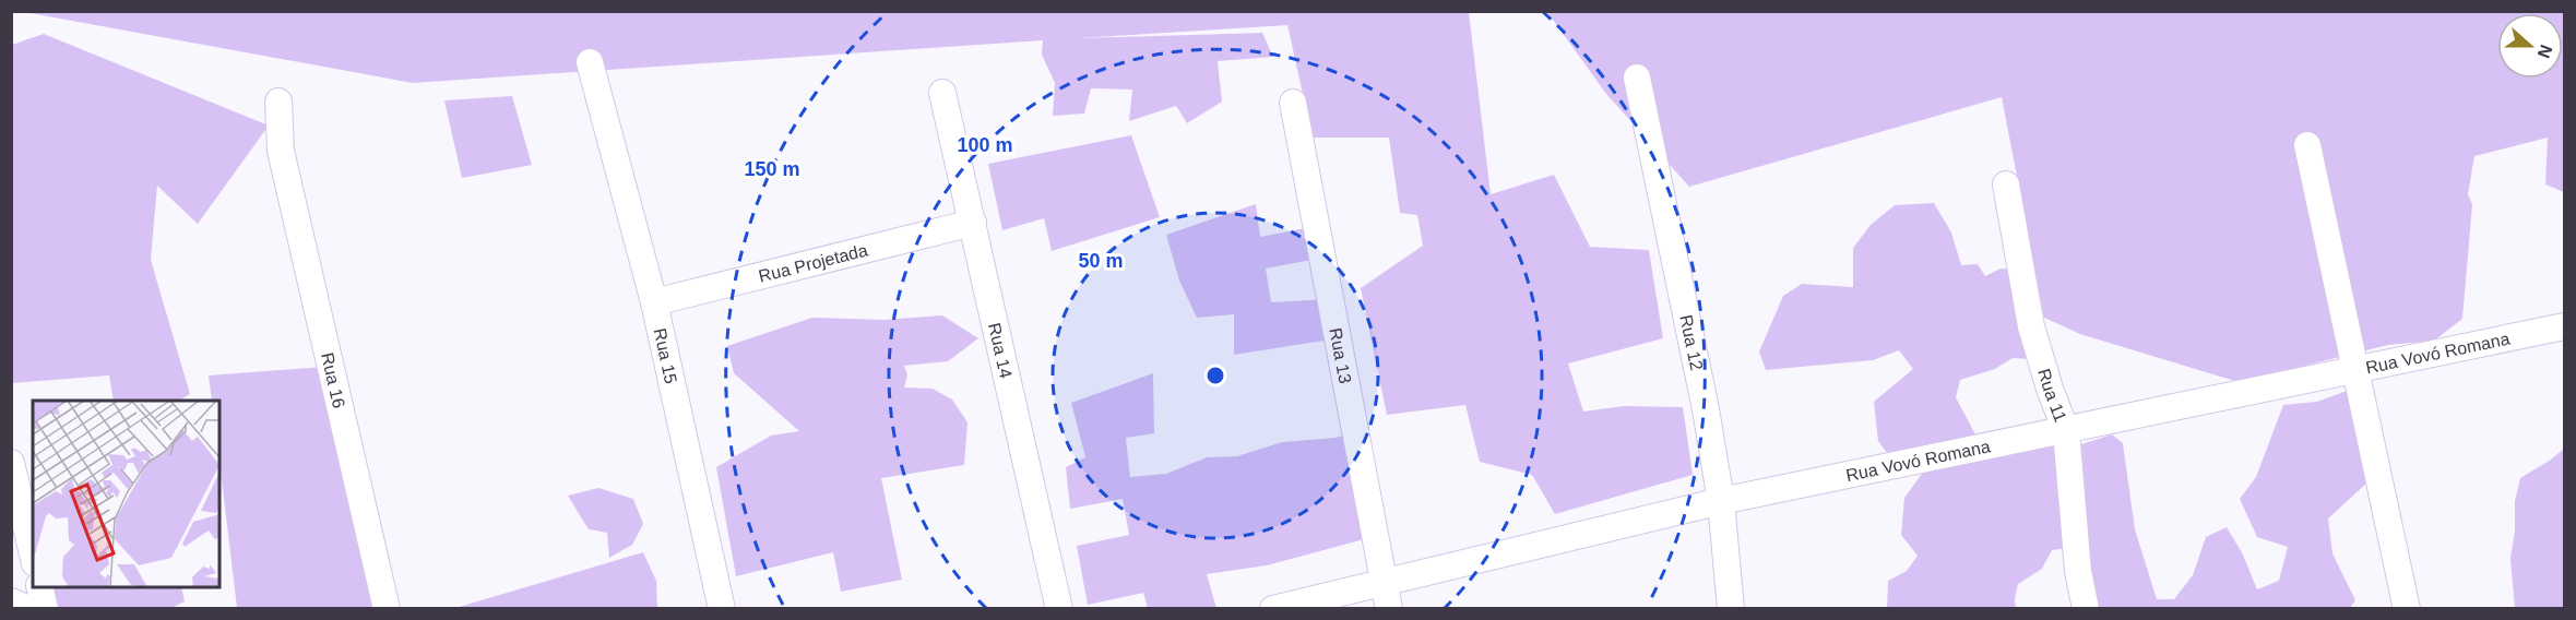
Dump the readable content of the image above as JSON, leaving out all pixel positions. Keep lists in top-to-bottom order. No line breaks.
{"streets":{"street":["Rua Projetada","Rua 12","Rua 14","Rua Vovó Romana","Rua 15","Rua 13","Rua 16","Rua 11"]},"crossings":[["Rua Projetada","Rua 14"],["Rua Projetada","Rua 15"],["Rua 12","Rua Vovó Romana"],["Rua Vovó Romana","Rua 13"],["Rua Vovó Romana","Rua 11"]],"north":"right","rings":["100 m","150 m","50 m"]}
